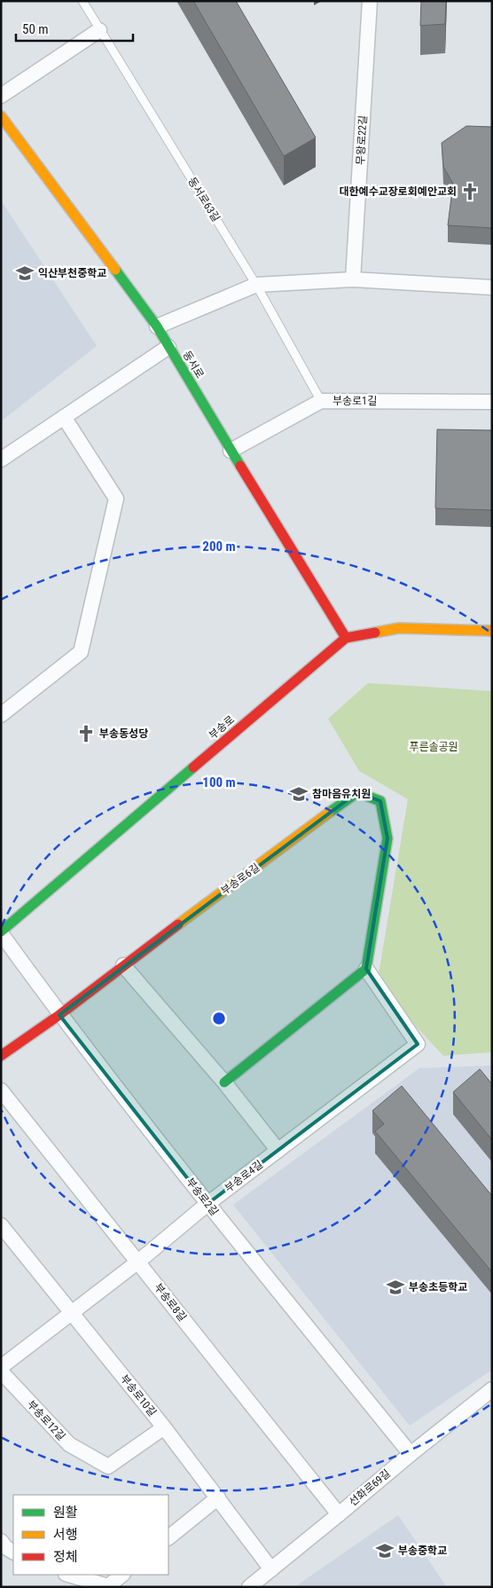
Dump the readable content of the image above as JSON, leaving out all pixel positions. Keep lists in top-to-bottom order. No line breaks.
{"streets":{"street":["무왕로22길","동서로","부송로1길","부송로","부송로6길","부송로4길","부송로2길","부송로8길","부송로10길","부송로12길","선화로69길"],"lane":["동서로63길"]},"crossings":[["동서로63길","부송로1길"],["동서로","부송로1길"],["동서로","부송로"],["부송로","부송로2길"],["부송로6길","부송로4길"],["부송로6길","부송로2길"],["부송로4길","부송로2길"],["부송로4길","부송로8길"],["부송로4길","부송로10길"],["부송로2길","선화로69길"],["부송로8길","선화로69길"],["부송로10길","부송로12길"],["부송로10길","선화로69길"]],"parks":["푸른솔공원"],"places":{"church":["대한예수교장로회예안교회","부송동성당"],"school or university":["익산부천중학교","참마음유치원","부송초등학교","부송중학교"]},"legend":["원활","서행","정체"],"scale_bar":"50 m","rings":["200 m","100 m"]}
